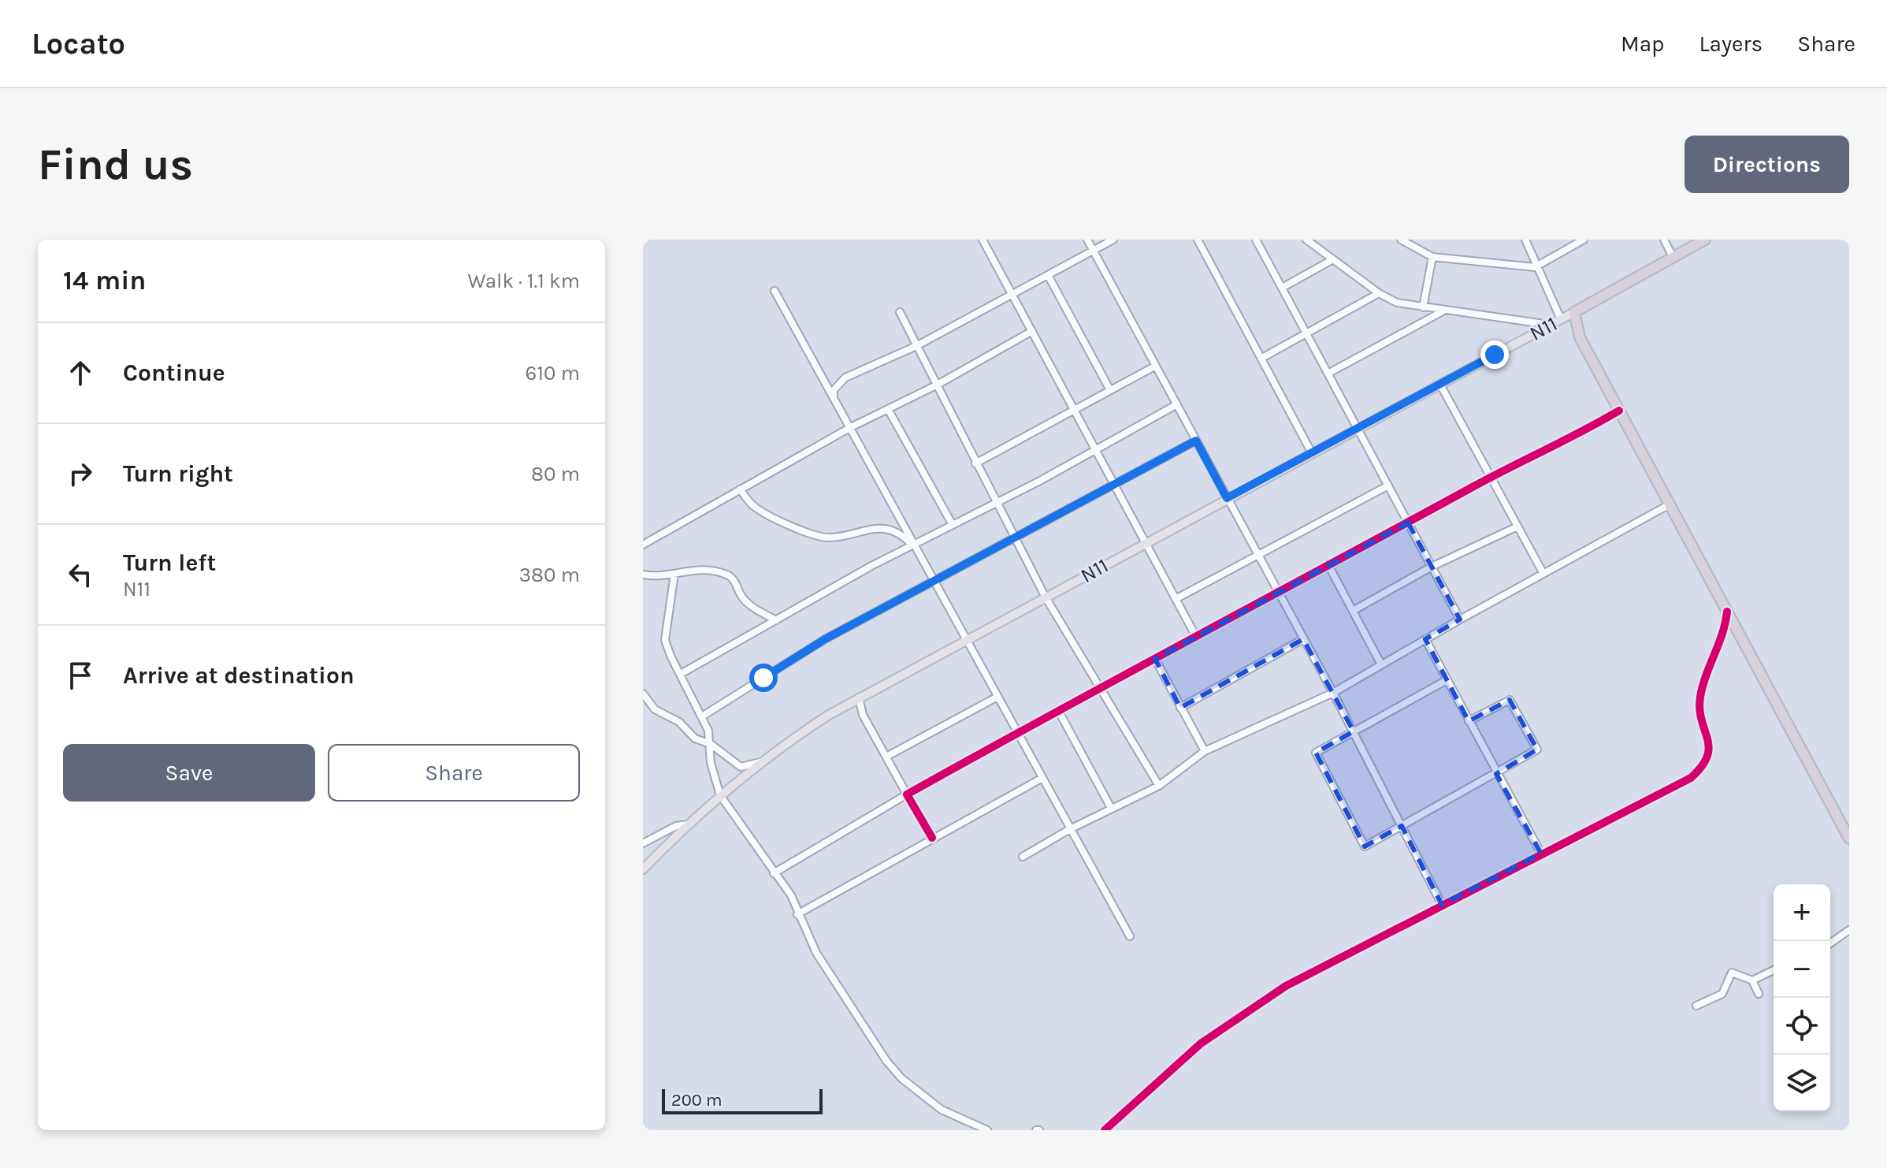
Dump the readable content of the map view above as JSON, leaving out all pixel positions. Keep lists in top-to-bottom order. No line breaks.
{"streets":{"main road":["N11"]},"scale_bar":"200 m","page":{"header":"Locato","nav":["Map","Layers","Share"],"buttons":["Directions",["Save","Share"]],"title":"Find us","heading":["14 min","Walk · 1.1 km"],"list":[["Continue","610 m"],["Turn right","80 m"],["Turn left","N11","380 m"],"Arrive at destination"],"map_buttons":["+","−"],"scale":"200 m"}}
